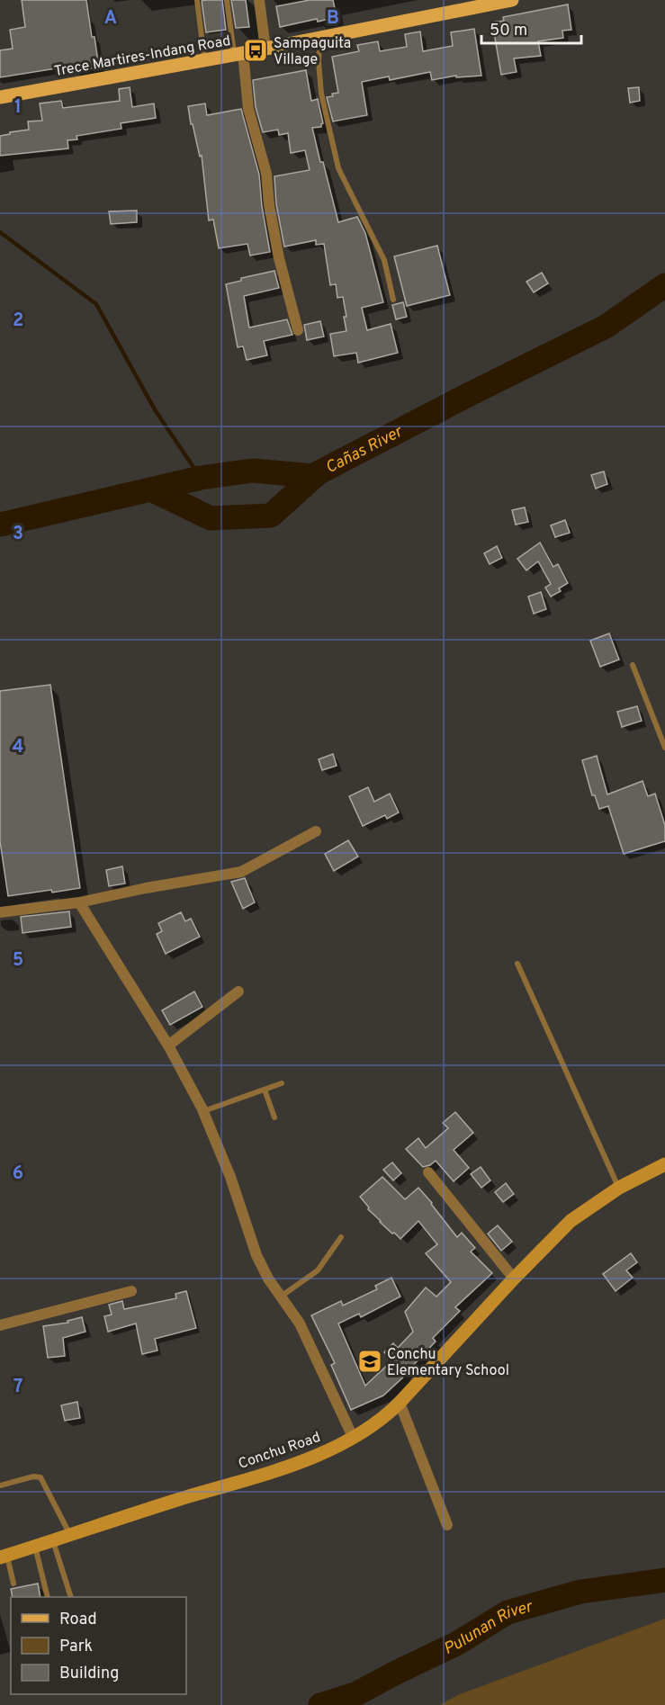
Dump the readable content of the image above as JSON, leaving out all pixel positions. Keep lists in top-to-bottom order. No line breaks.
{"streets":{"main road":["Trece Martires-Indang Road","Conchu Road"]},"water":["Cañas River","Pulunan River"],"places":{"bus stop":["Sampaguita Village"],"school or university":["Conchu Elementary School"]},"legend":["Road","Park","Building"],"scale_bar":"50 m","grid":{"columns":["A","B"],"rows":["1","2","3","4","5","6","7"]}}
